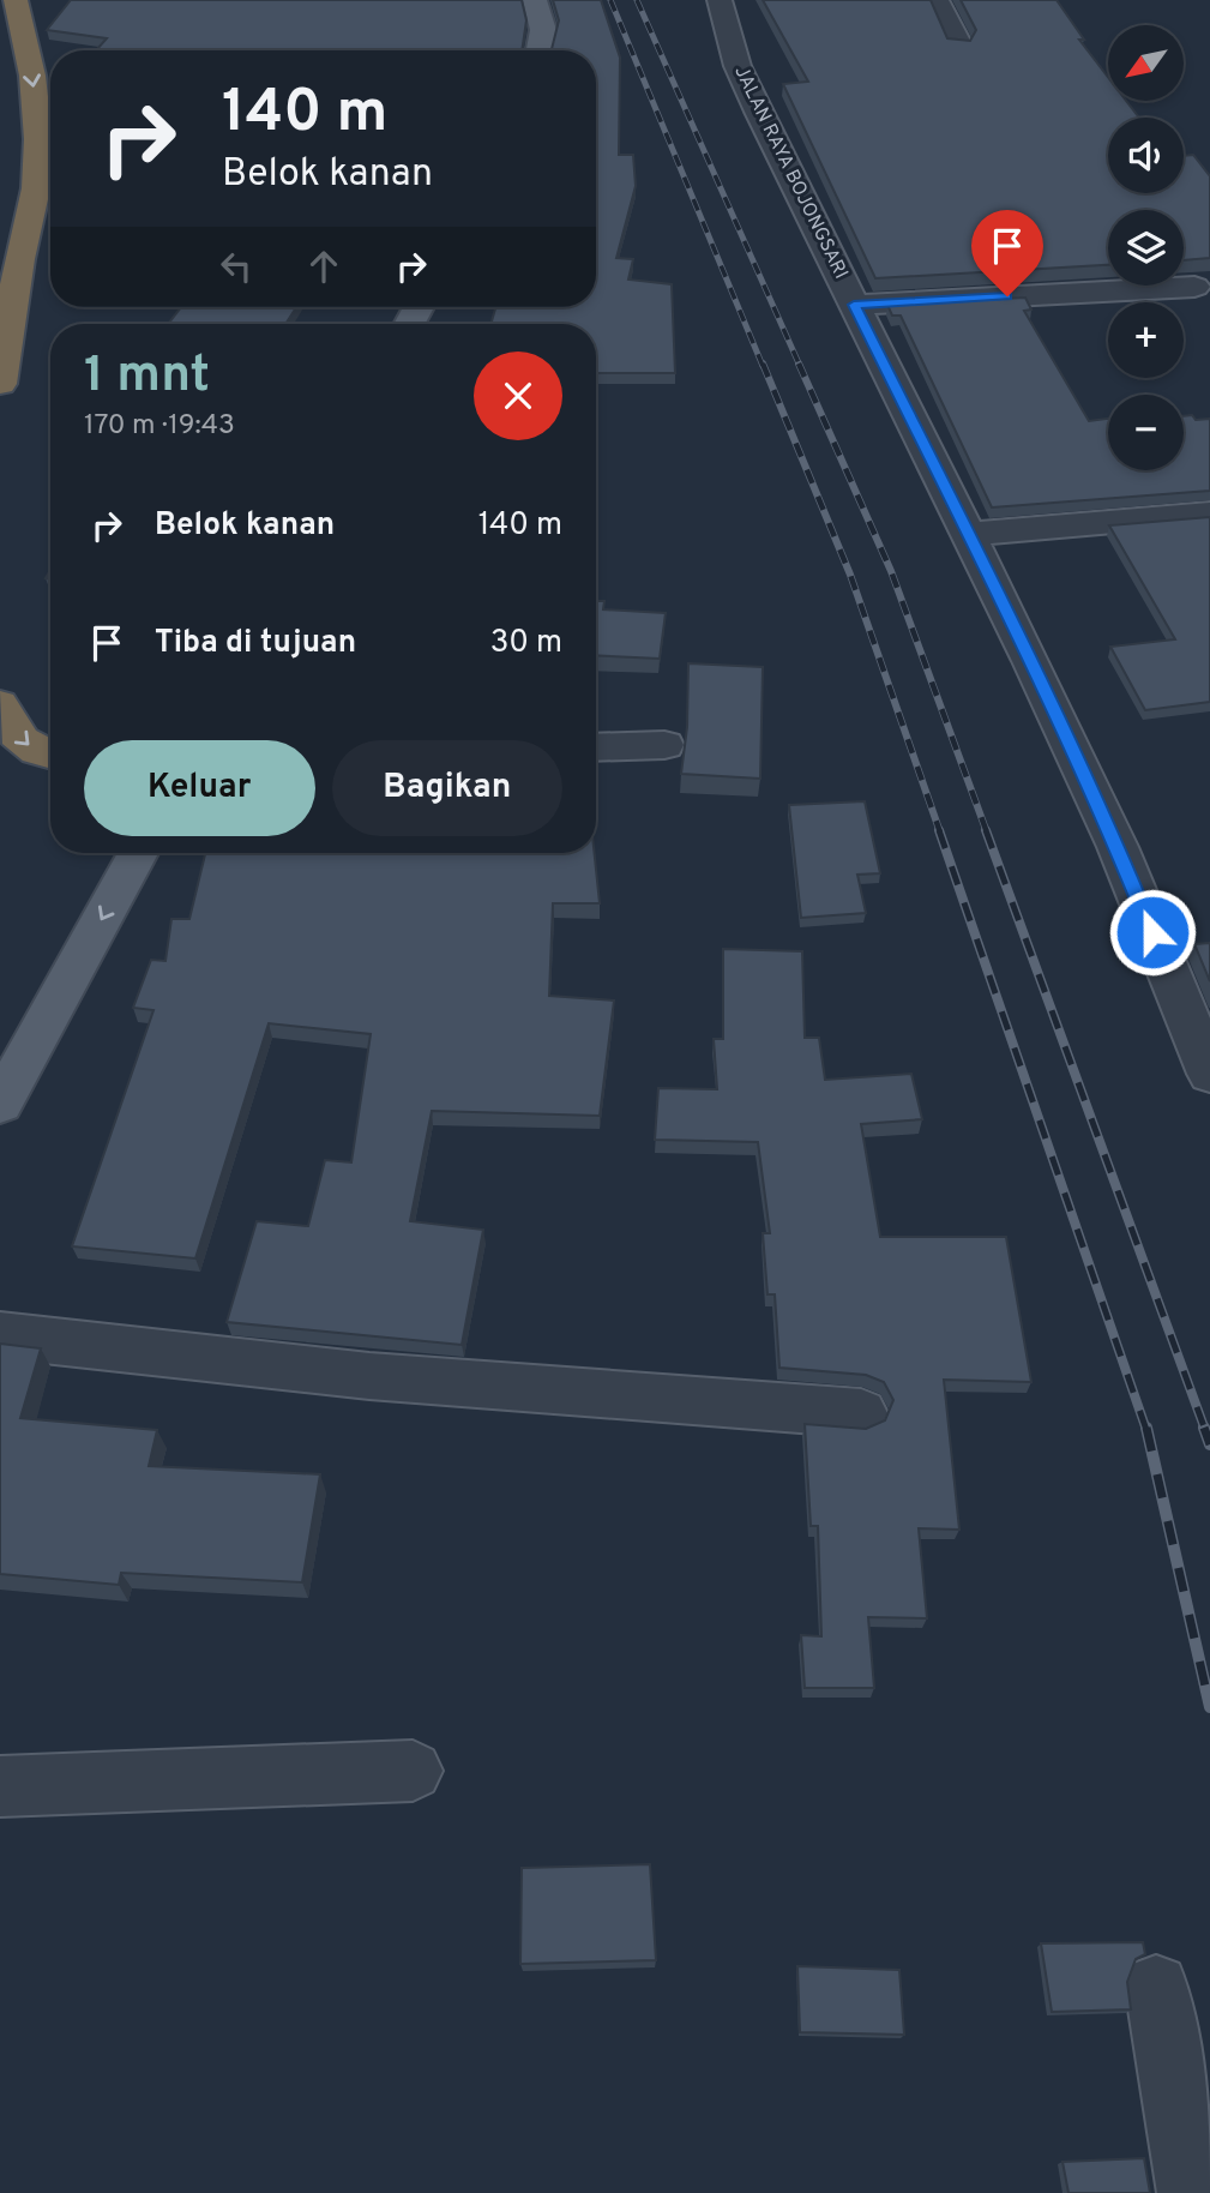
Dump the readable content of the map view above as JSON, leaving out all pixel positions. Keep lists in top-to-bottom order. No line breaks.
{"streets":{"street":["JALAN RAYA BOJONGSARI"]},"north":"bottom left","page":{"map_buttons":["+","−"],"turn":["140 m","Belok kanan"],"heading":["1 mnt","170 m · 19:43"],"list":[{"name":"Belok kanan","value":"140 m"},{"name":"Tiba di tujuan","value":"30 m"}],"buttons":["Keluar","Bagikan"]}}
